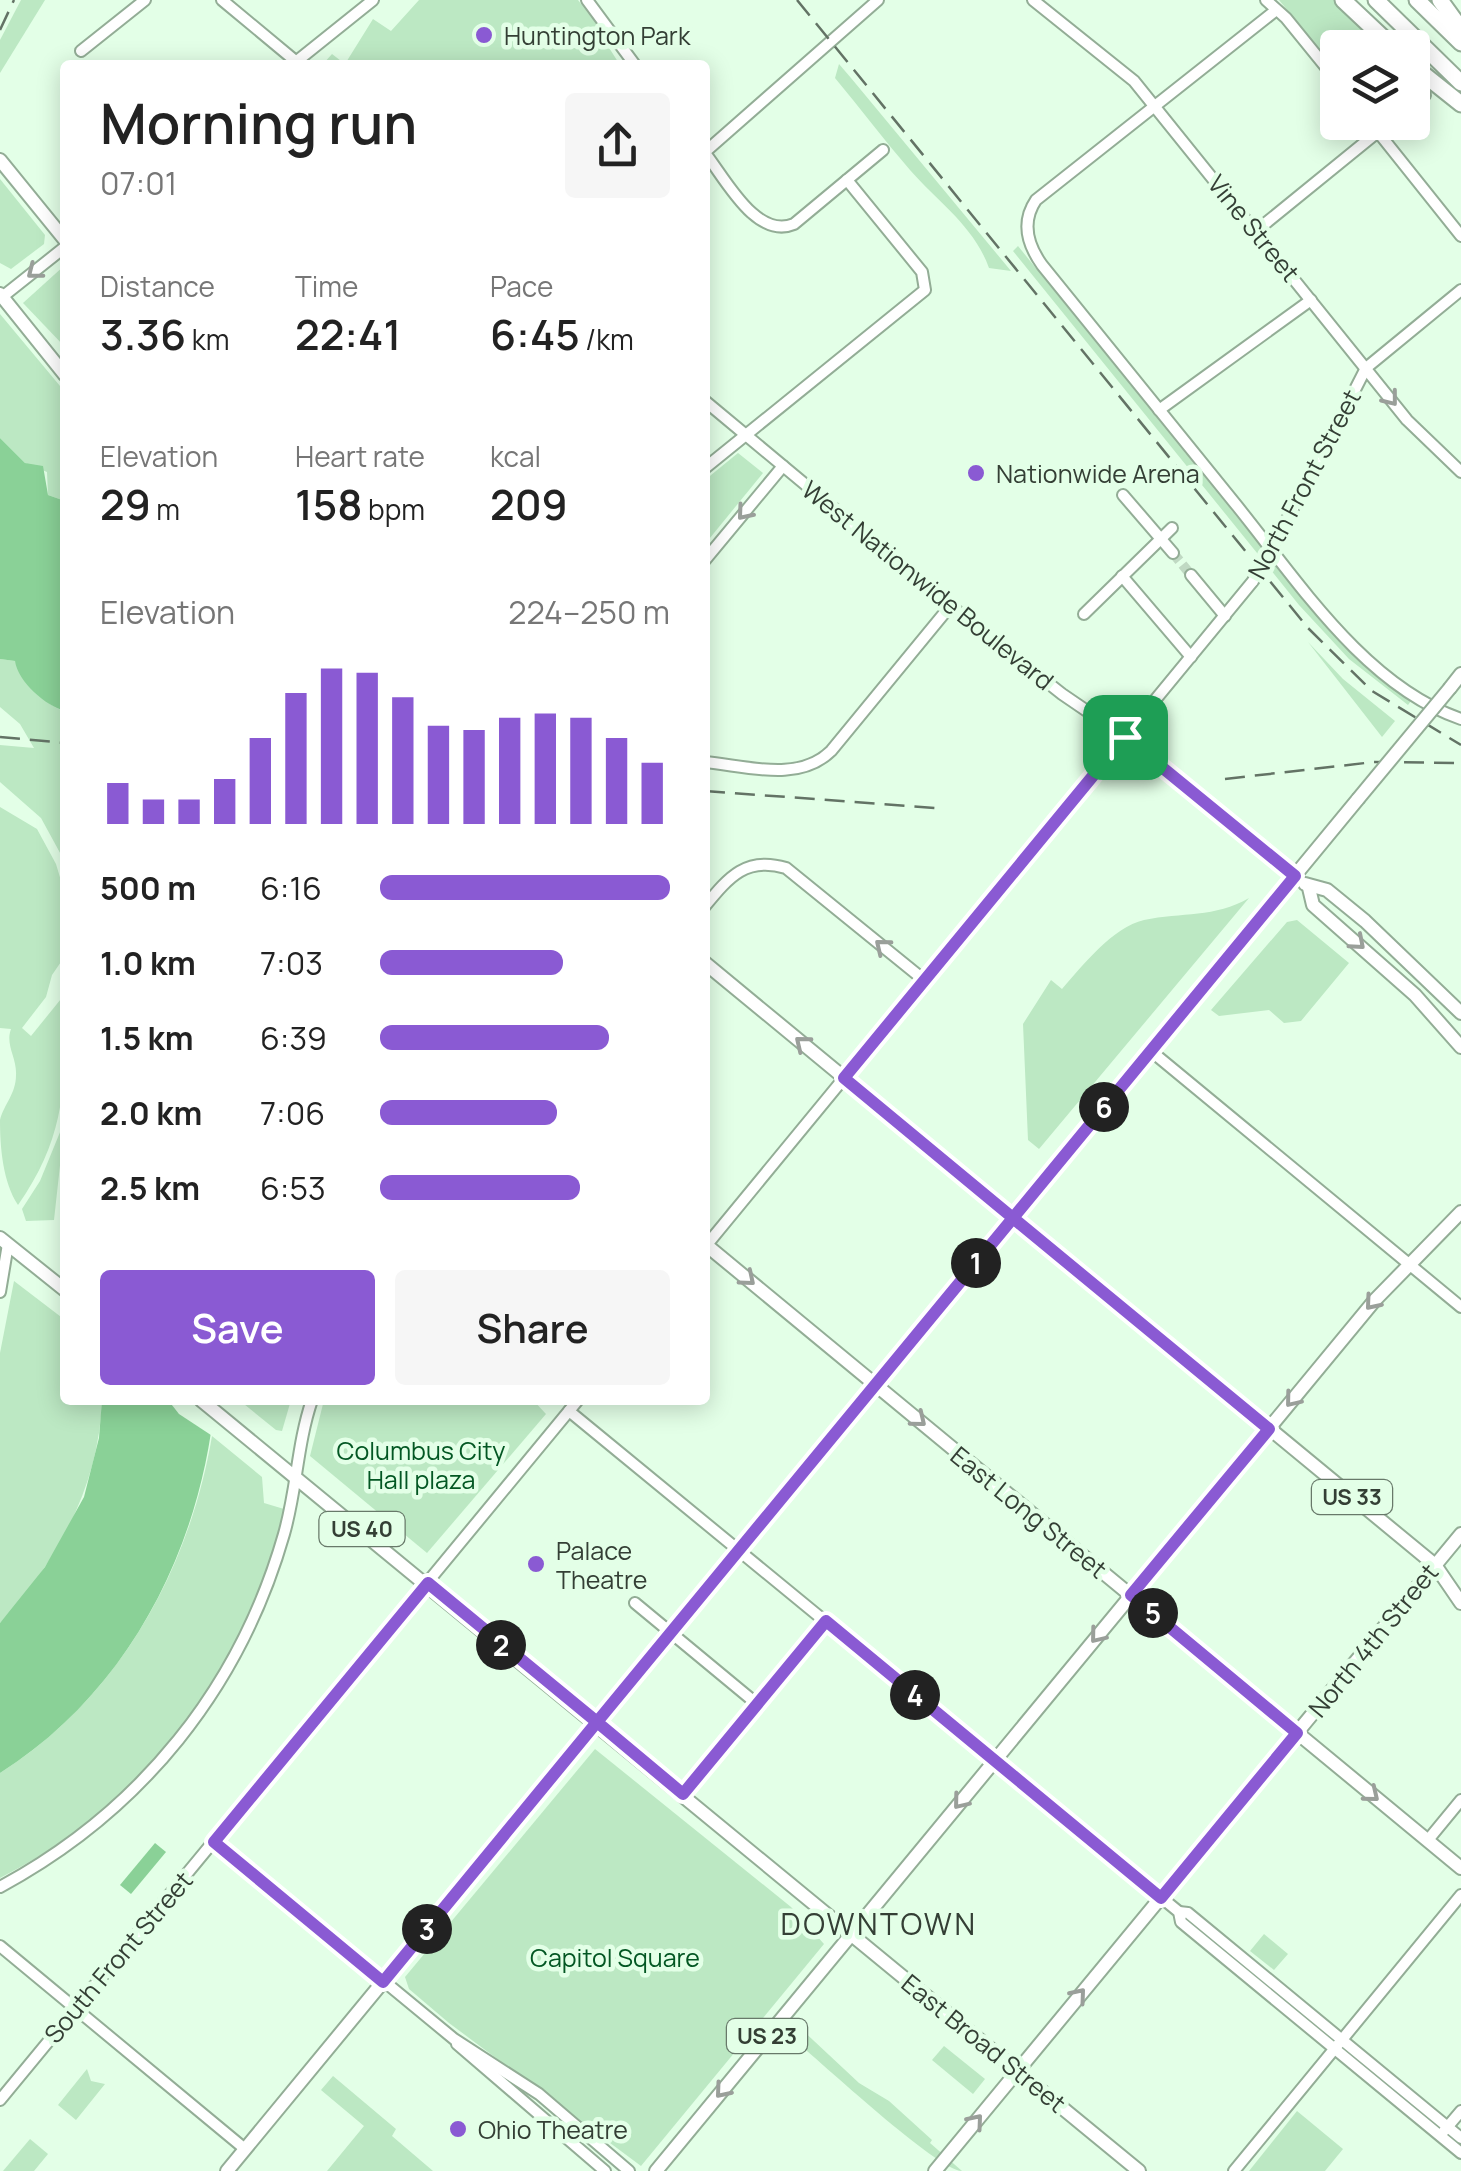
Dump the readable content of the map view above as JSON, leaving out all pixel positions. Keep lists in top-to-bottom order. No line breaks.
{"streets":{"main road":["US 33","East Long Street","US 40","North 4th Street","US 23","East Broad Street"],"street":["Vine Street","North Front Street","West Nationwide Boulevard","South Front Street"]},"crossings":[["Vine Street","North Front Street"],["North Front Street","West Nationwide Boulevard"],["North Front Street","US 33"],["US 33","North 4th Street"],["US 33","US 23"],["East Long Street","North 4th Street"],["East Long Street","US 23"],["US 40","South Front Street"],["US 40","East Broad Street"],["North 4th Street","East Broad Street"],["US 23","East Broad Street"]],"one_way":["East Long Street","North 4th Street"],"districts":["DOWNTOWN"],"parks":["Columbus City Hall plaza","Capitol Square"],"places":["Huntington Park","Nationwide Arena","Palace Theatre","Ohio Theatre"],"page":{"heading":["Morning run","07:01"],"stats":[["Distance","3.36 km"],["Time","22:41"],["Pace","6:45 /km"],["Elevation","29 m"],["Heart rate","158 bpm"],["kcal","209"]],"chart":["Elevation","224–250 m"],"list":[{"name":"500 m","note":"6:16"},{"name":"1.0 km","note":"7:03"},{"name":"1.5 km","note":"6:39"},{"name":"2.0 km","note":"7:06"},{"name":"2.5 km","note":"6:53"}],"pins":["6","1","5","2","4","3"],"buttons":["Save","Share"]}}
